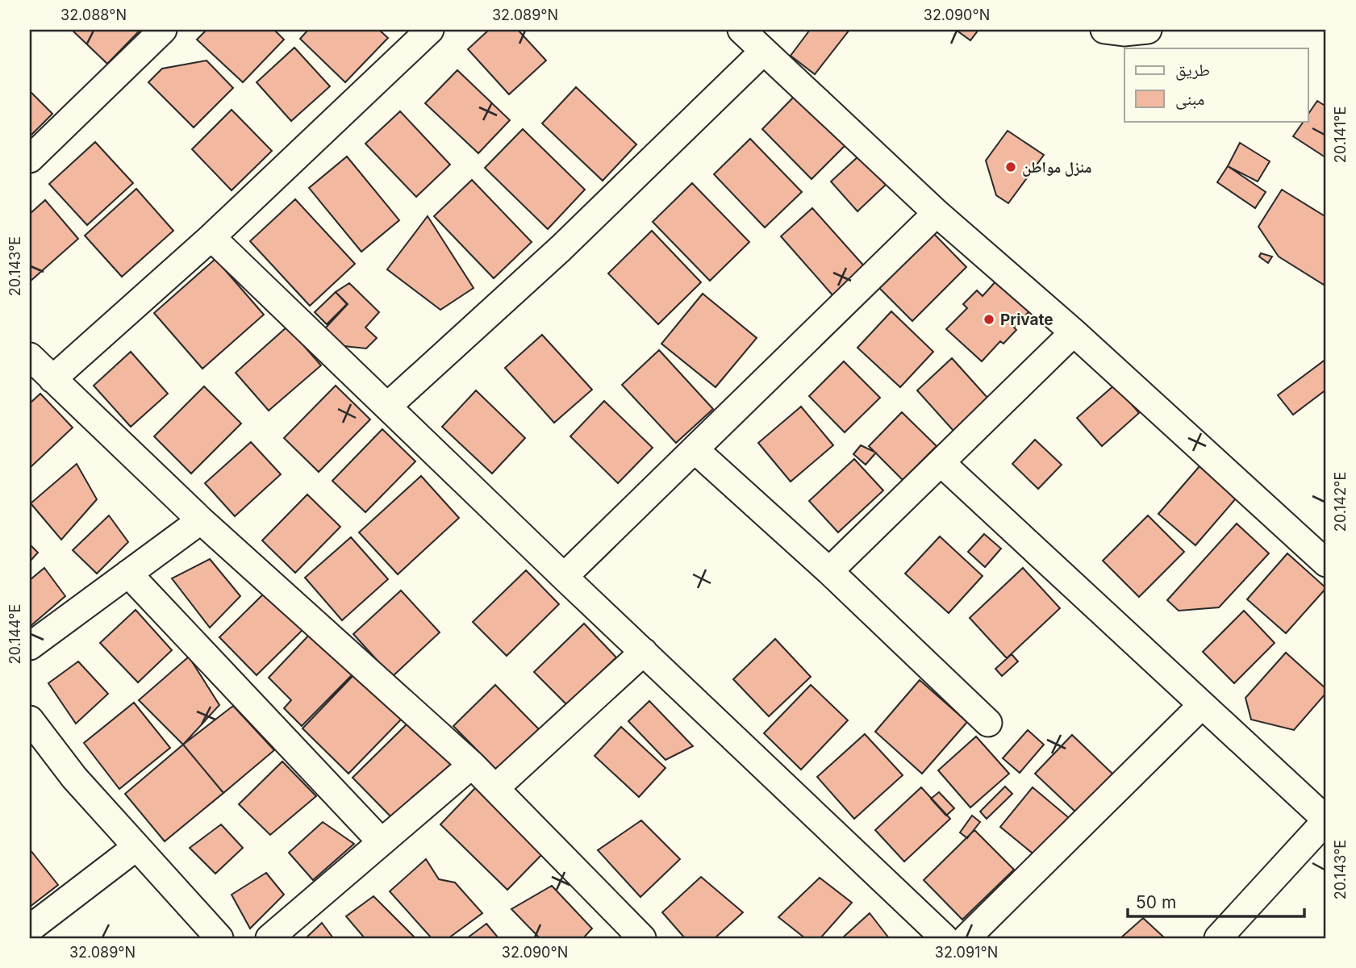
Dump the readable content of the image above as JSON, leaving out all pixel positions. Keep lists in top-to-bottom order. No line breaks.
{"places":["منزل مواطن","Private"],"legend":["طريق","مبنى"],"scale_bar":"50 m","coordinates":["32.088°N","32.089°N","32.090°N","20.141°E","20.143°E","20.142°E","20.144°E","32.091°N"]}
